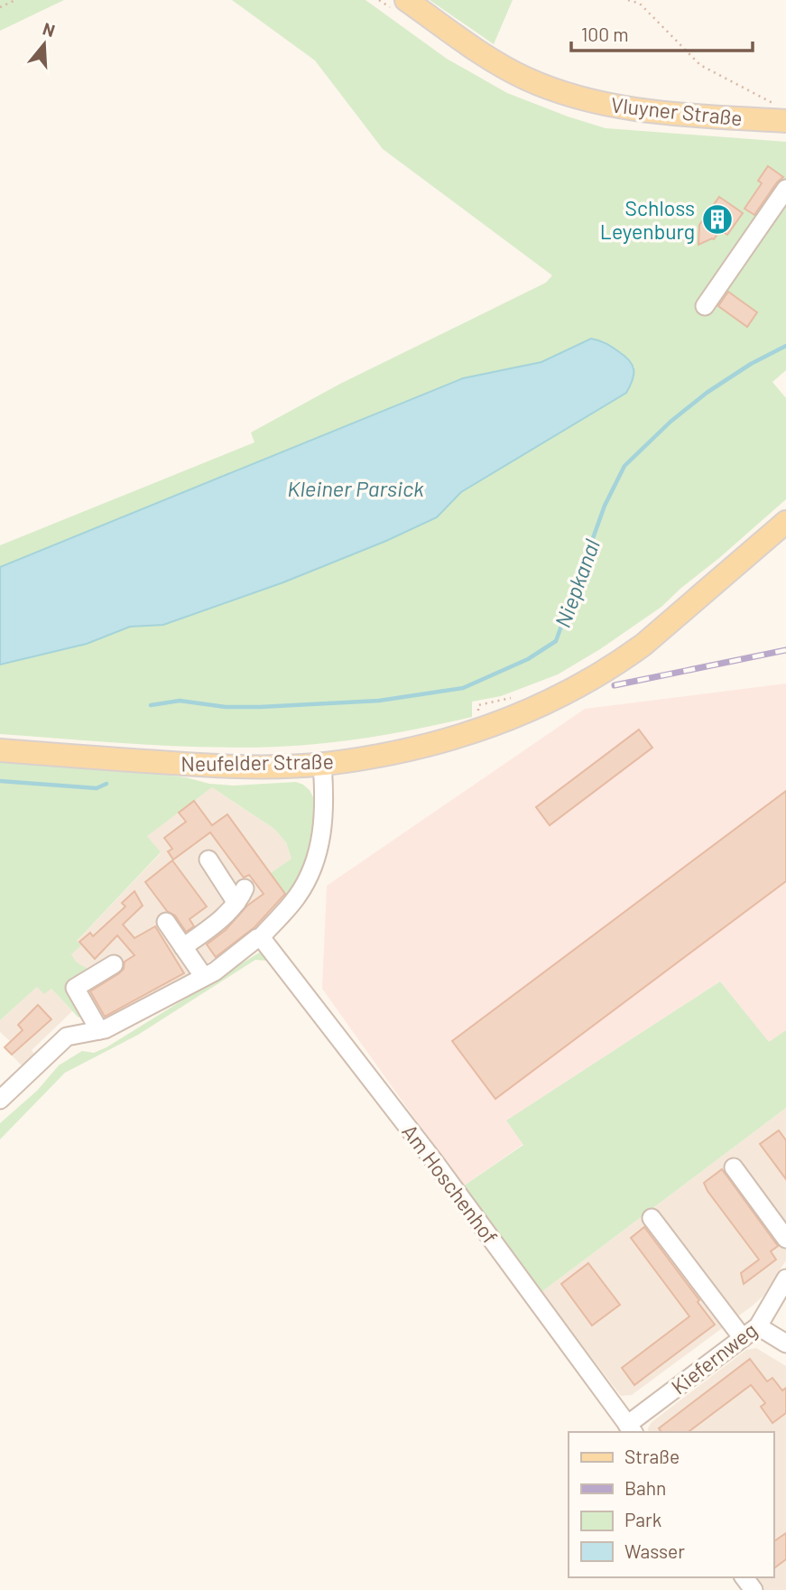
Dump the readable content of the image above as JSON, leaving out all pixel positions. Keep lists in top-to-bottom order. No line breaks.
{"streets":{"main road":["Vluyner Straße","Neufelder Straße"],"street":["Am Hoschenhof","Kiefernweg"]},"crossings":[["Am Hoschenhof","Kiefernweg"]],"water":["Kleiner Parsick","Niepkanal"],"places":{"building":["Schloss Leyenburg"]},"legend":["Straße","Bahn","Park","Wasser"],"scale_bar":"100 m","north":"top"}
